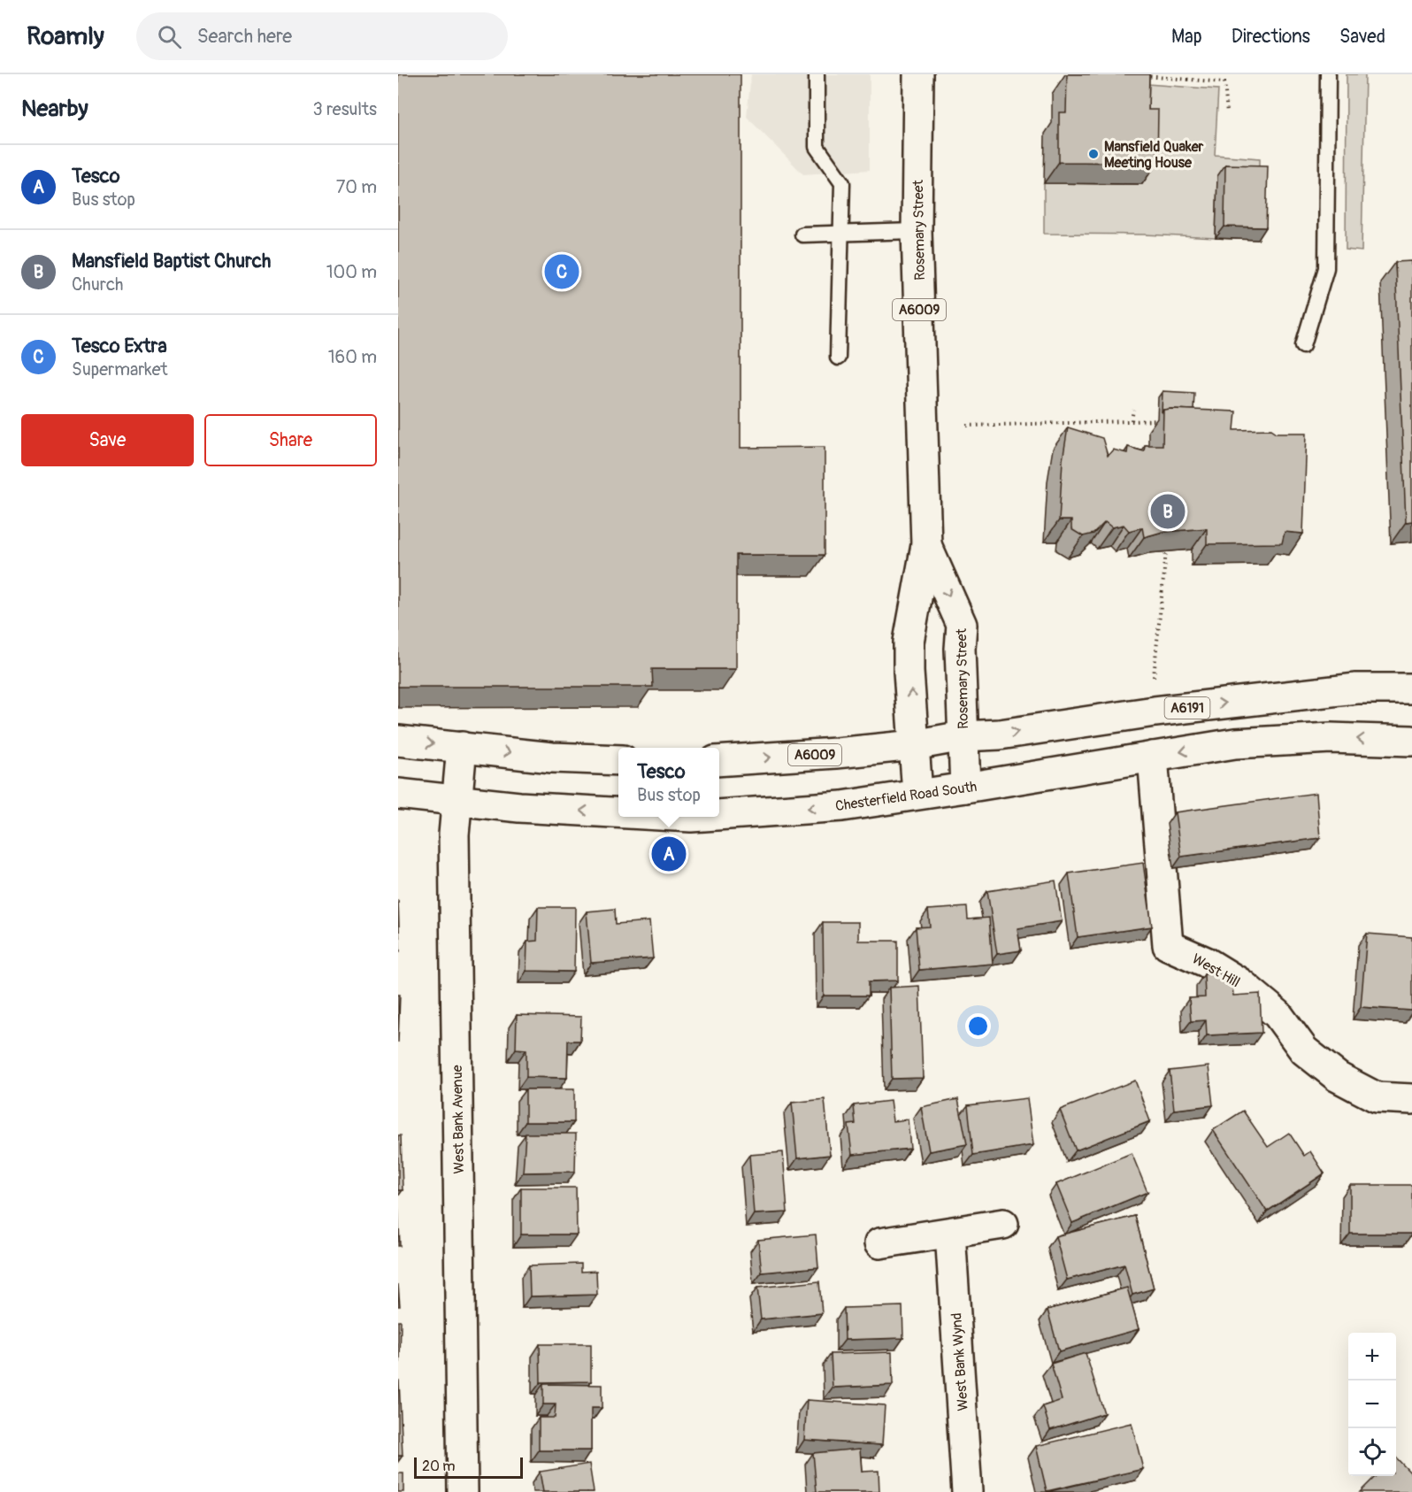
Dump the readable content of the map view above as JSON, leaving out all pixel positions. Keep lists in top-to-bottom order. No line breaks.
{"streets":{"main road":["Rosemary Street","A6009","A6191","Chesterfield Road South","West Hill","West Bank Avenue","West Bank Wynd"]},"crossings":[["Rosemary Street","A6009"],["Rosemary Street","A6191"],["Rosemary Street","Chesterfield Road South"],["A6009","A6191"],["Chesterfield Road South","West Hill"],["Chesterfield Road South","West Bank Avenue"]],"places":["Mansfield Quaker Meeting House"],"scale_bar":"20 m","page":{"header":"Roamly","search":"Search here","nav":["Map","Directions","Saved"],"heading":["Nearby","3 results"],"list":[{"mark":"A","name":"Tesco","note":"Bus stop","value":"70 m"},{"mark":"B","name":"Mansfield Baptist Church","note":"Church","value":"100 m"},{"mark":"C","name":"Tesco Extra","note":"Supermarket","value":"160 m"}],"pins":["C","B","A"],"buttons":["Save","Share"],"popup":["Tesco","Bus stop"],"map_buttons":["+","−"],"scale":"20 m"}}
